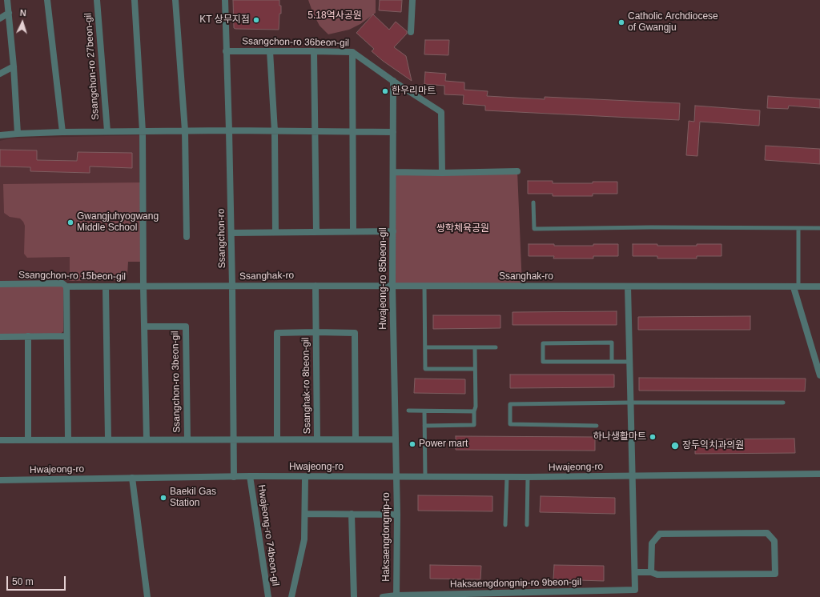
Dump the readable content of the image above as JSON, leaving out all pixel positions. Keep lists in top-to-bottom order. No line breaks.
{"streets":{"street":["Ssangchon-ro 36beon-gil","Ssangchon-ro 27beon-gil","Ssangchon-ro","Ssangchon-ro 15beon-gil","Ssanghak-ro","Hwajeong-ro 85beon-gil","Ssangchon-ro 3beon-gil","Ssanghak-ro 8beon-gil","Hwajeong-ro","Hwajeong-ro 74beon-gil","Haksaengdongnip-ro","Haksaengdongnip-ro 9beon-gil"]},"crossings":[["Ssangchon-ro 36beon-gil","Ssangchon-ro"],["Ssangchon-ro 36beon-gil","Hwajeong-ro 85beon-gil"],["Ssangchon-ro 27beon-gil","Ssangchon-ro"],["Ssangchon-ro 27beon-gil","Hwajeong-ro 85beon-gil"],["Ssangchon-ro","Ssangchon-ro 15beon-gil"],["Ssangchon-ro","Ssanghak-ro"],["Ssangchon-ro","Ssangchon-ro 3beon-gil"],["Ssangchon-ro","Hwajeong-ro"],["Ssangchon-ro 15beon-gil","Ssanghak-ro"],["Ssanghak-ro","Hwajeong-ro 85beon-gil"],["Ssanghak-ro","Ssanghak-ro 8beon-gil"],["Hwajeong-ro 85beon-gil","Ssangchon-ro 3beon-gil"],["Hwajeong-ro 85beon-gil","Hwajeong-ro"],["Hwajeong-ro 85beon-gil","Haksaengdongnip-ro"],["Ssangchon-ro 3beon-gil","Ssanghak-ro 8beon-gil"],["Hwajeong-ro","Hwajeong-ro 74beon-gil"],["Hwajeong-ro","Haksaengdongnip-ro"],["Haksaengdongnip-ro","Haksaengdongnip-ro 9beon-gil"]],"parks":["5.18역사공원","쌍학체육공원"],"places":["KT 상무지점","Catholic Archdiocese of Gwangju","한우리마트","Gwangjuhyogwang Middle School","하나생활마트","Power mart","장두익치과의원","Baekil Gas Station"],"scale_bar":"50 m","north":"top"}
